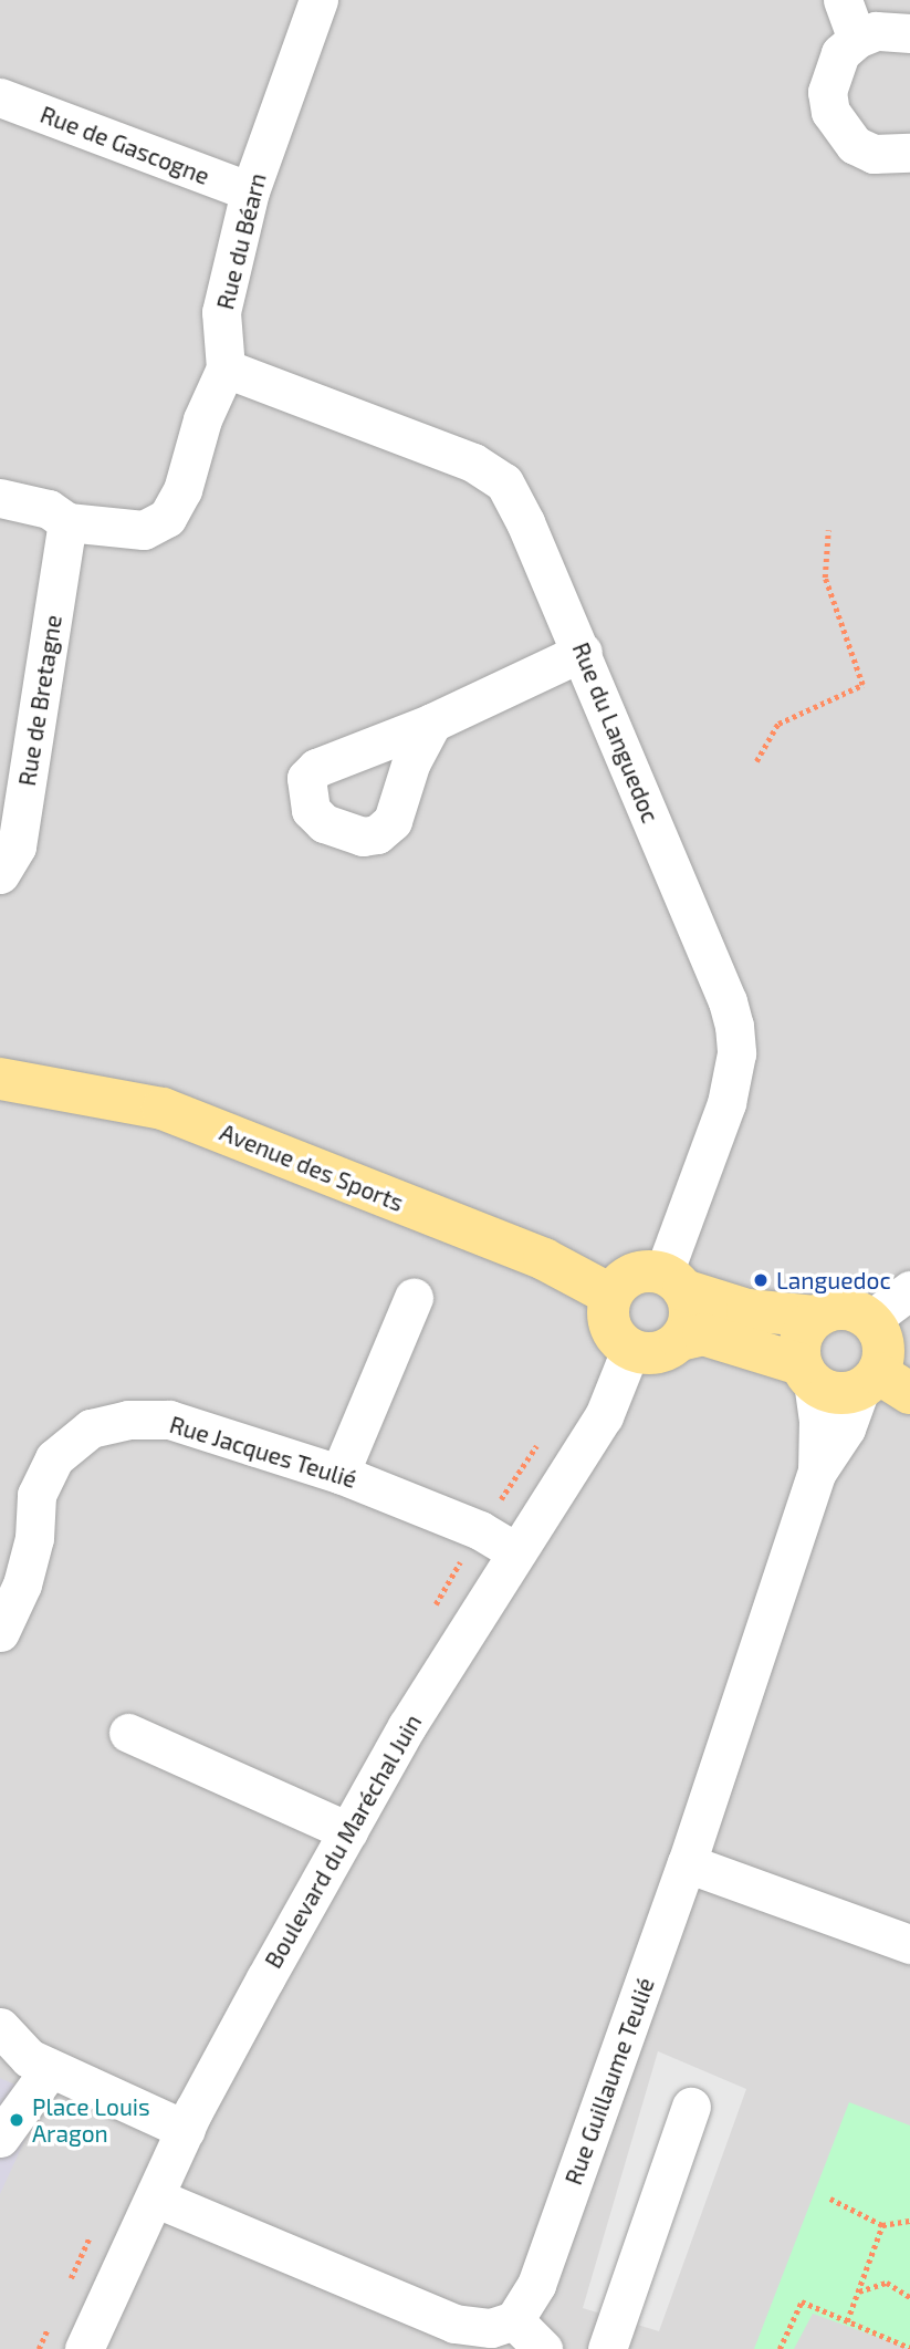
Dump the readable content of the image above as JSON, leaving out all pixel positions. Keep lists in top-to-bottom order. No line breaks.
{"streets":{"main road":["Avenue des Sports"],"street":["Rue de Gascogne","Rue du Béarn","Rue de Bretagne","Rue du Languedoc","Rue Jacques Teulié","Boulevard du Maréchal Juin","Rue Guillaume Teulié"]},"crossings":[["Rue de Gascogne","Rue du Béarn"],["Rue du Béarn","Rue de Bretagne"],["Rue du Béarn","Rue du Languedoc"],["Rue du Languedoc","Avenue des Sports"],["Rue du Languedoc","Boulevard du Maréchal Juin"],["Avenue des Sports","Boulevard du Maréchal Juin"],["Rue Jacques Teulié","Boulevard du Maréchal Juin"]],"places":["Languedoc","Place Louis Aragon"]}
